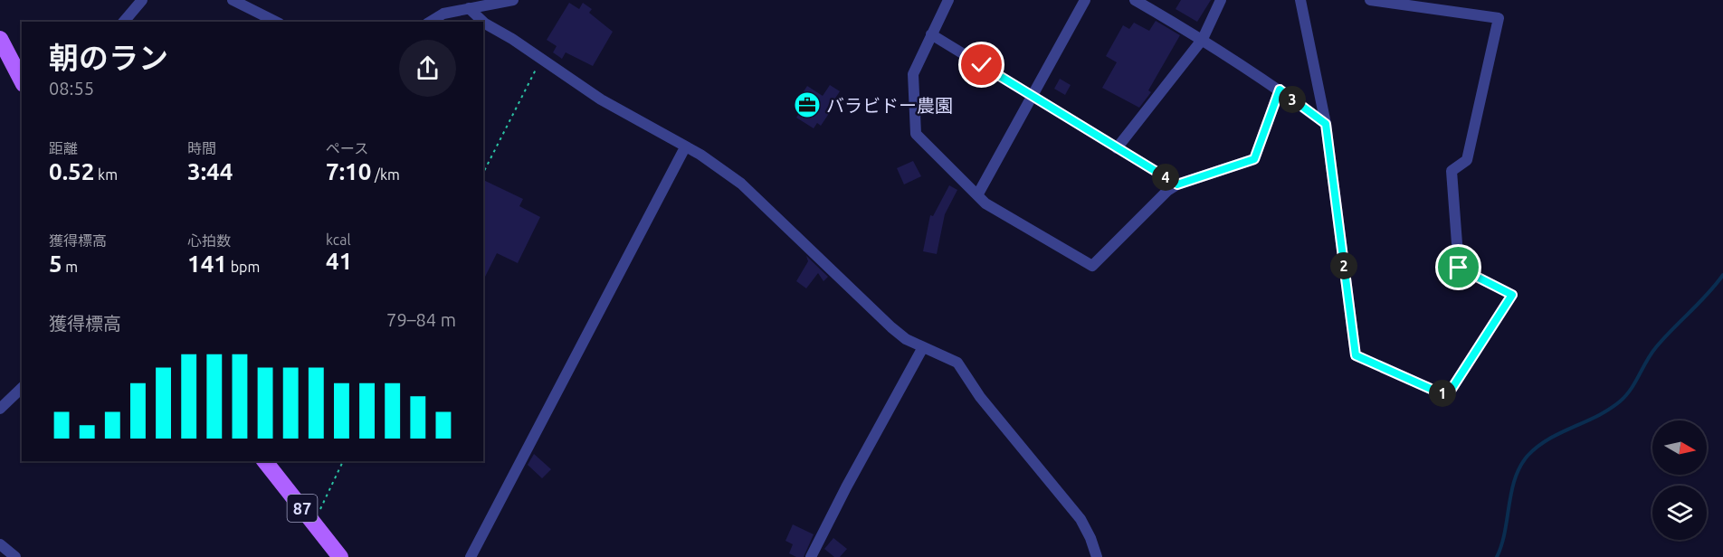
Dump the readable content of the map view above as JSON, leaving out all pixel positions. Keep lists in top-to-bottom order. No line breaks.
{"streets":{"main road":["87"]},"places":{"office":["バラビドー農園"]},"north":"right","page":{"heading":["朝のラン","08:55"],"pins":["3","4","2","1"],"stats":[["距離","0.52 km"],["時間","3:44"],["ペース","7:10 /km"],["獲得標高","5 m"],["心拍数","141 bpm"],["kcal","41"]],"chart":["獲得標高","79–84 m"]}}
